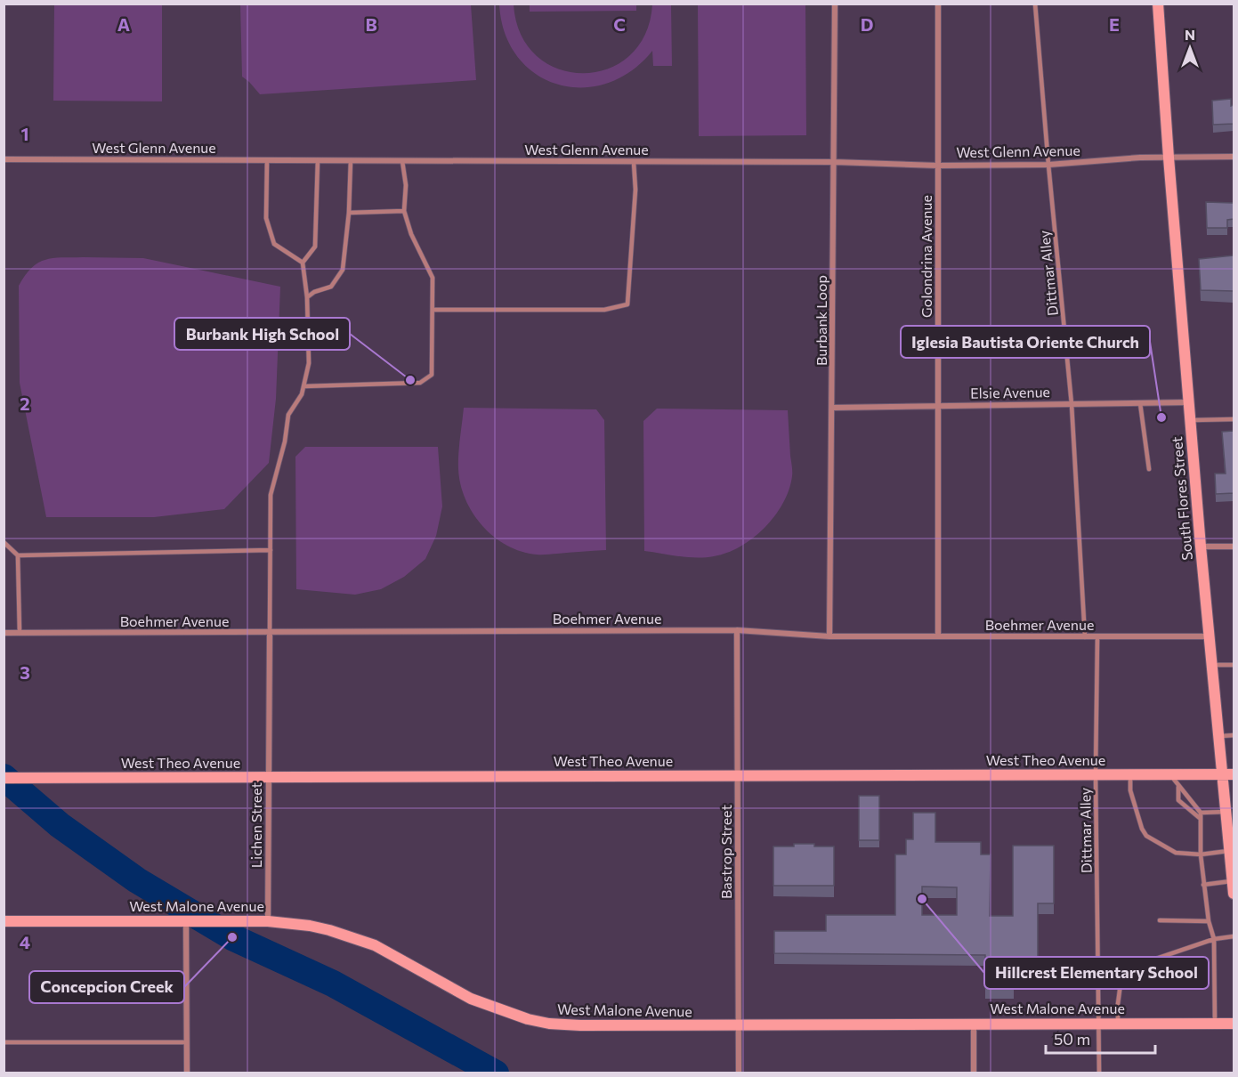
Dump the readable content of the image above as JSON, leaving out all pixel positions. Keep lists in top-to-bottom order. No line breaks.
{"streets":{"street":["West Glenn Avenue","Golondrina Avenue","Burbank Loop","Elsie Avenue","South Flores Street","Boehmer Avenue","West Theo Avenue","Lichen Street","Bastrop Street","West Malone Avenue"],"lane":["Dittmar Alley"]},"crossings":[["West Glenn Avenue","Golondrina Avenue"],["West Glenn Avenue","Dittmar Alley"],["West Glenn Avenue","Burbank Loop"],["West Glenn Avenue","South Flores Street"],["Golondrina Avenue","Elsie Avenue"],["Golondrina Avenue","Boehmer Avenue"],["Dittmar Alley","Elsie Avenue"],["Dittmar Alley","Boehmer Avenue"],["Dittmar Alley","West Theo Avenue"],["Dittmar Alley","West Malone Avenue"],["Burbank Loop","Elsie Avenue"],["Burbank Loop","Boehmer Avenue"],["Elsie Avenue","South Flores Street"],["South Flores Street","Boehmer Avenue"],["South Flores Street","West Theo Avenue"],["Boehmer Avenue","Lichen Street"],["Boehmer Avenue","Bastrop Street"],["West Theo Avenue","Lichen Street"],["West Theo Avenue","Bastrop Street"],["Lichen Street","West Malone Avenue"],["Bastrop Street","West Malone Avenue"]],"places":["Burbank High School","Iglesia Bautista Oriente Church","Hillcrest Elementary School","Concepcion Creek"],"scale_bar":"50 m","north":"top","grid":{"columns":["A","B","C","D","E"],"rows":["1","2","3","4"]}}
